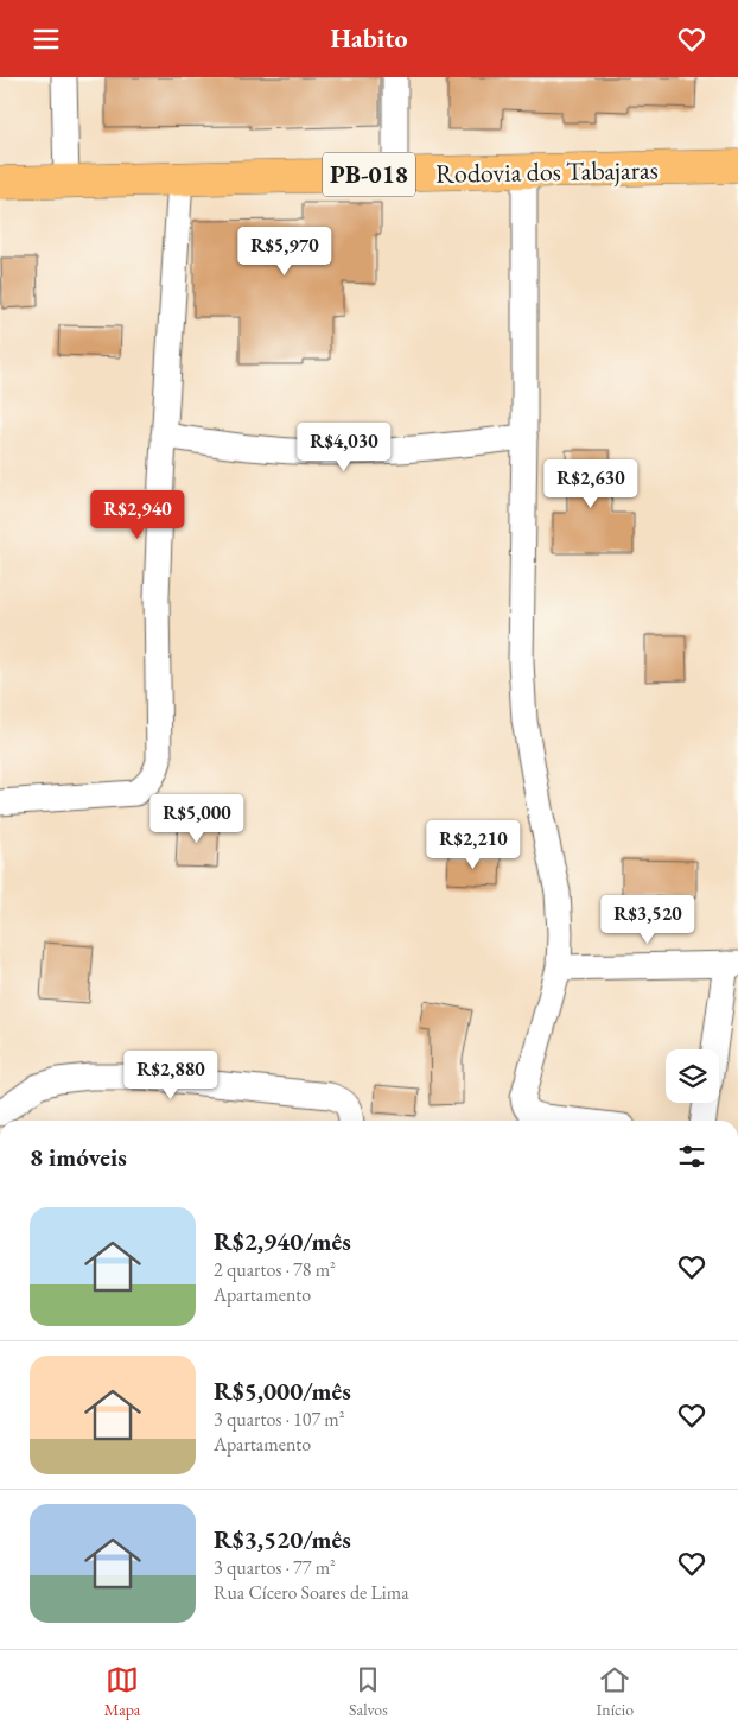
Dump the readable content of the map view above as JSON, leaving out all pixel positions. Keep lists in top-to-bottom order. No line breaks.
{"streets":{"main road":["Rodovia dos Tabajaras","PB-018"]},"page":{"header":"Habito","price":["R$5,970","R$4,030","R$2,630","R$2,940","R$5,000","R$2,210","R$3,520","R$2,880"],"heading":"8 imóveis","list":[{"name":"R$2,940/mês","note":"2 quartos · 78 m² · Apartamento"},{"name":"R$5,000/mês","note":"3 quartos · 107 m² · Apartamento"},{"name":"R$3,520/mês","note":"3 quartos · 77 m² · Rua Cícero Soares de Lima"}],"tabs":["Mapa","Salvos","Início"]}}
